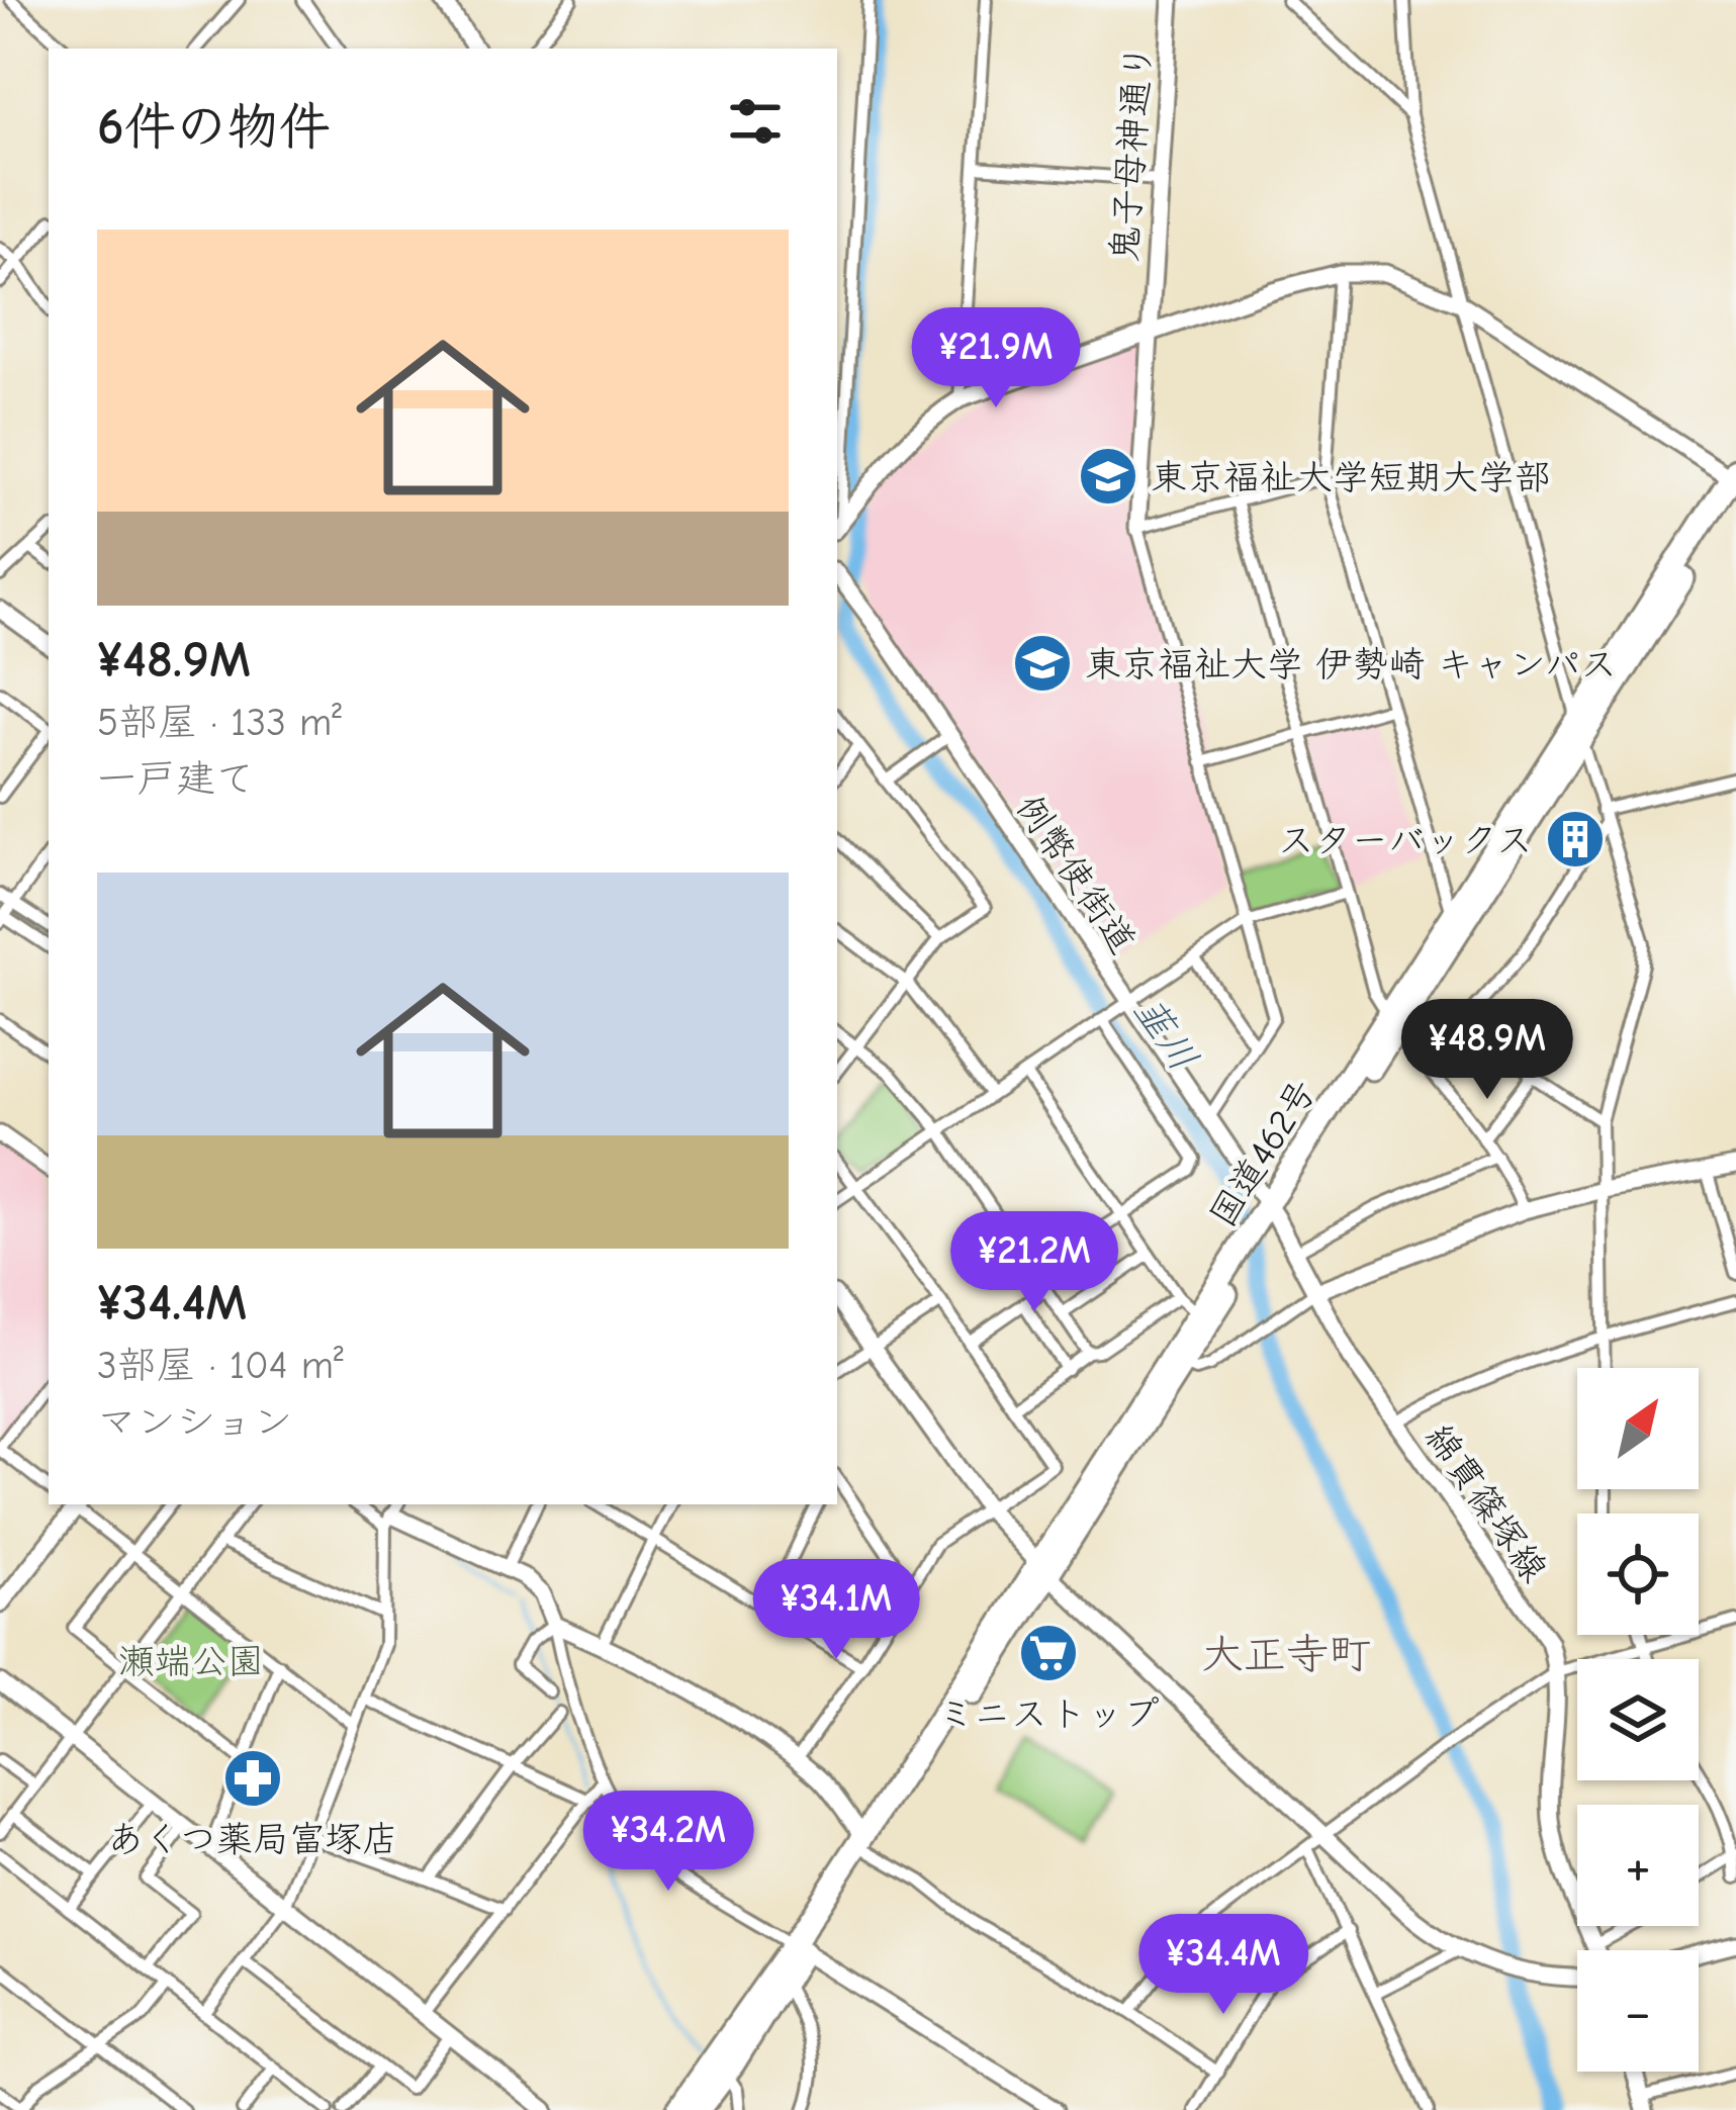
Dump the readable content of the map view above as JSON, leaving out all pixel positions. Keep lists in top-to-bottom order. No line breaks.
{"streets":{"highway":["国道462号"],"street":["鬼子母神通り","例幣使街道","綿貫篠塚線"]},"crossings":[["例幣使街道","国道462号"],["例幣使街道","綿貫篠塚線"]],"districts":["大正寺町"],"water":["韮川"],"parks":["瀬端公園"],"places":{"school or university":["東京福祉大学短期大学部","東京福祉大学 伊勢崎 キャンパス"],"building":["スターバックス"],"supermarket":["ミニストップ"],"pharmacy":["あくつ薬局富塚店"]},"north":"top right","page":{"heading":"6件の物件","list":[{"name":"¥48.9M","note":"5部屋 · 133 m² · 一戸建て"},{"name":"¥34.4M","note":"3部屋 · 104 m² · マンション"}],"price":["¥21.9M","¥48.9M","¥21.2M","¥34.1M","¥34.2M","¥34.4M"],"map_buttons":["+","−"]}}
